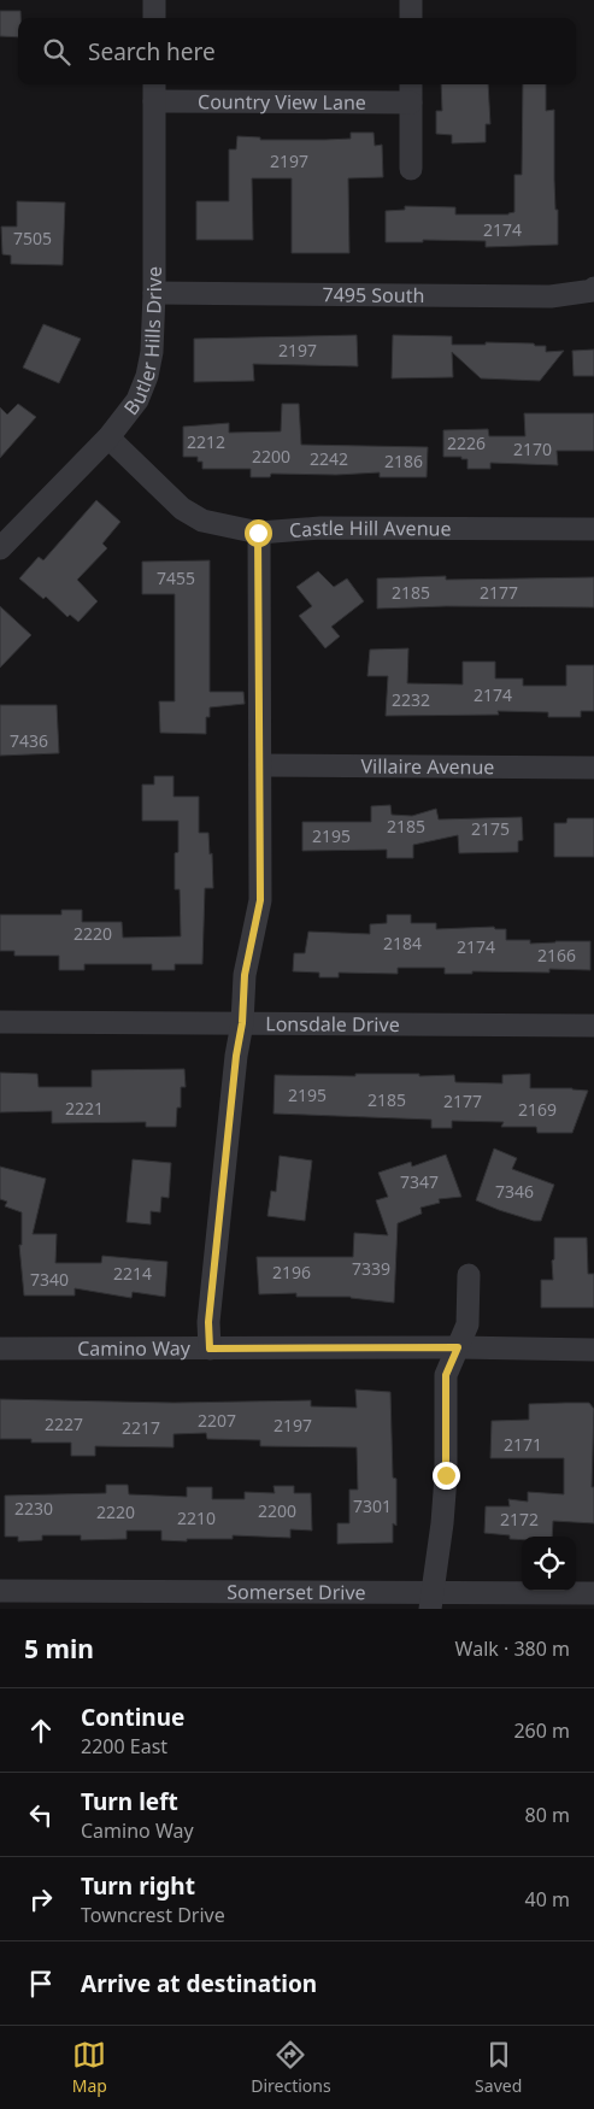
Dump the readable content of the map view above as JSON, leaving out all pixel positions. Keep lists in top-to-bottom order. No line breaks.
{"streets":{"street":["Country View Lane","7495 South","Butler Hills Drive","Castle Hill Avenue","Villaire Avenue","Lonsdale Drive","Camino Way","Somerset Drive"]},"crossings":[["Country View Lane","Butler Hills Drive"],["7495 South","Butler Hills Drive"],["Butler Hills Drive","Castle Hill Avenue"]],"house_numbers":["2197","2174","7505","2197","2212","2226","2170","2200","2242","2186","7455","2185","2177","2174","2232","7436","2185","2175","2195","2220","2184","2174","2166","2195","2185","2177","2221","2169","7347","7346","7339","2196","2214","7340","2207","2227","2197","2217","2171","7301","2230","2200","2220","2210","2172"],"page":{"search":"Search here","heading":["5 min","Walk · 380 m"],"list":[["Continue","2200 East","260 m"],["Turn left","Camino Way","80 m"],["Turn right","Towncrest Drive","40 m"],"Arrive at destination"],"nav":["Map","Directions","Saved"]}}
